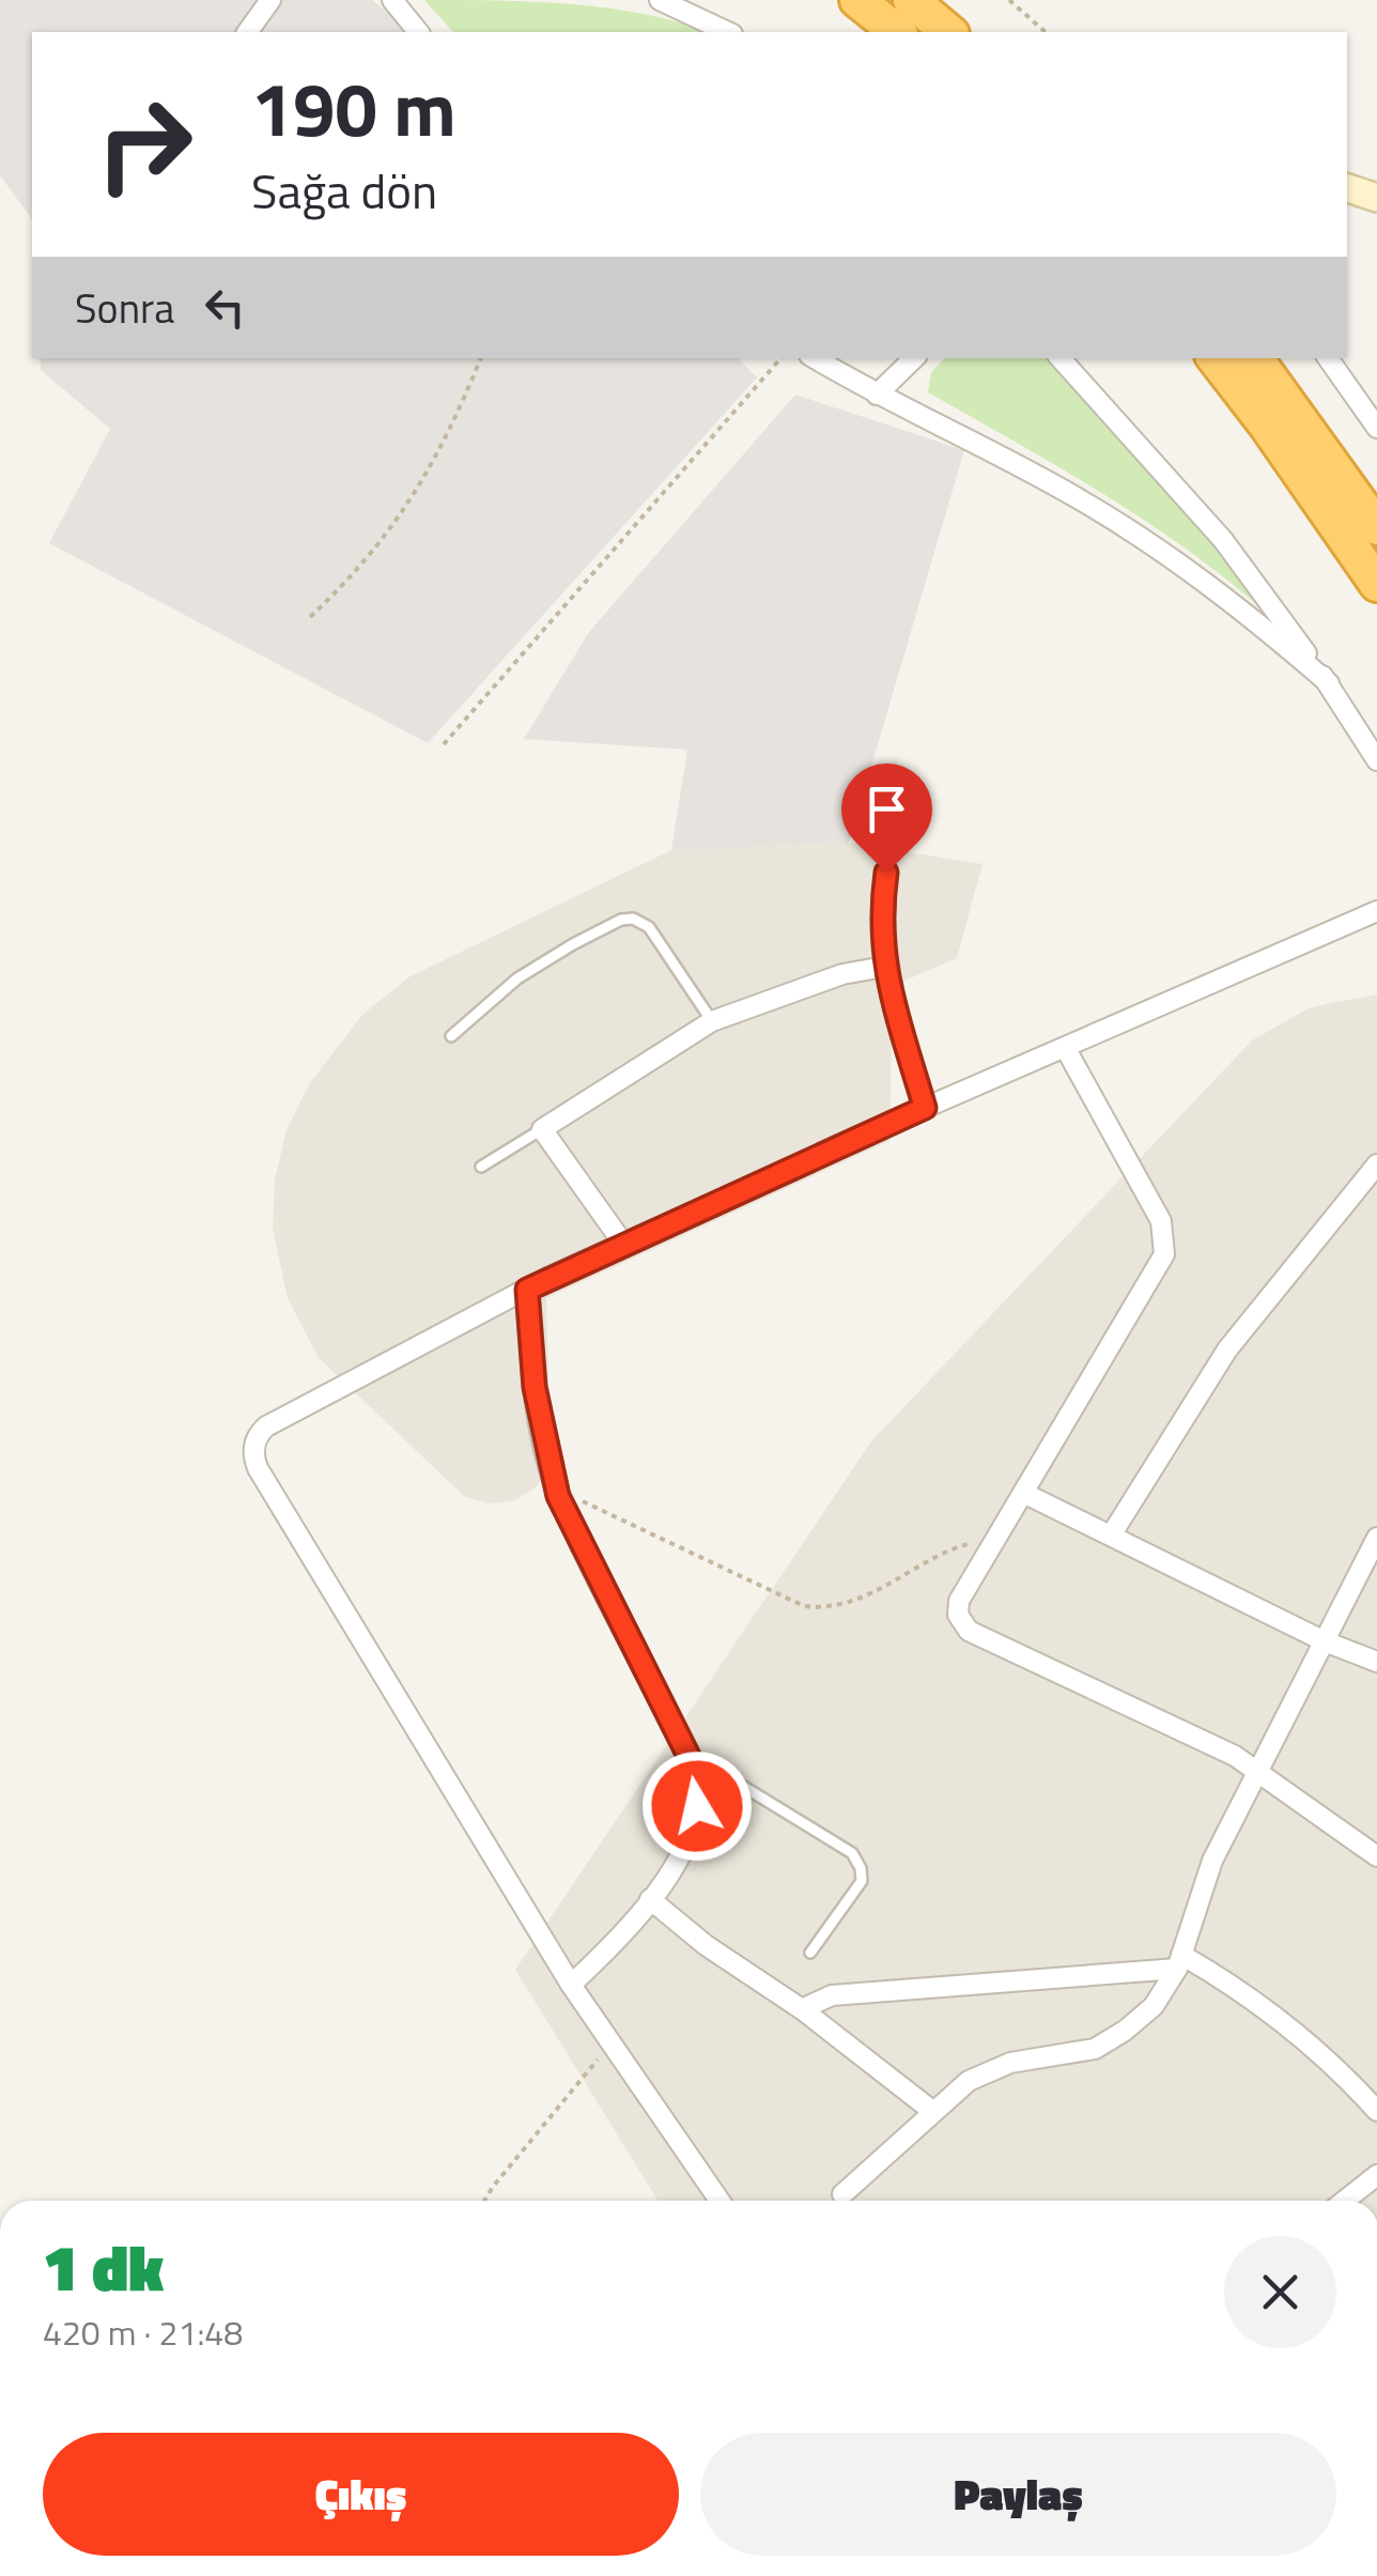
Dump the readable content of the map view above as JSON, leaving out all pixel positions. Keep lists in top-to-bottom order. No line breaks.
{"page":{"turn":["190 m","Sağa dön"],"then":"Sonra","heading":["1 dk","420 m · 21:48"],"buttons":["Çıkış","Paylaş"]}}
